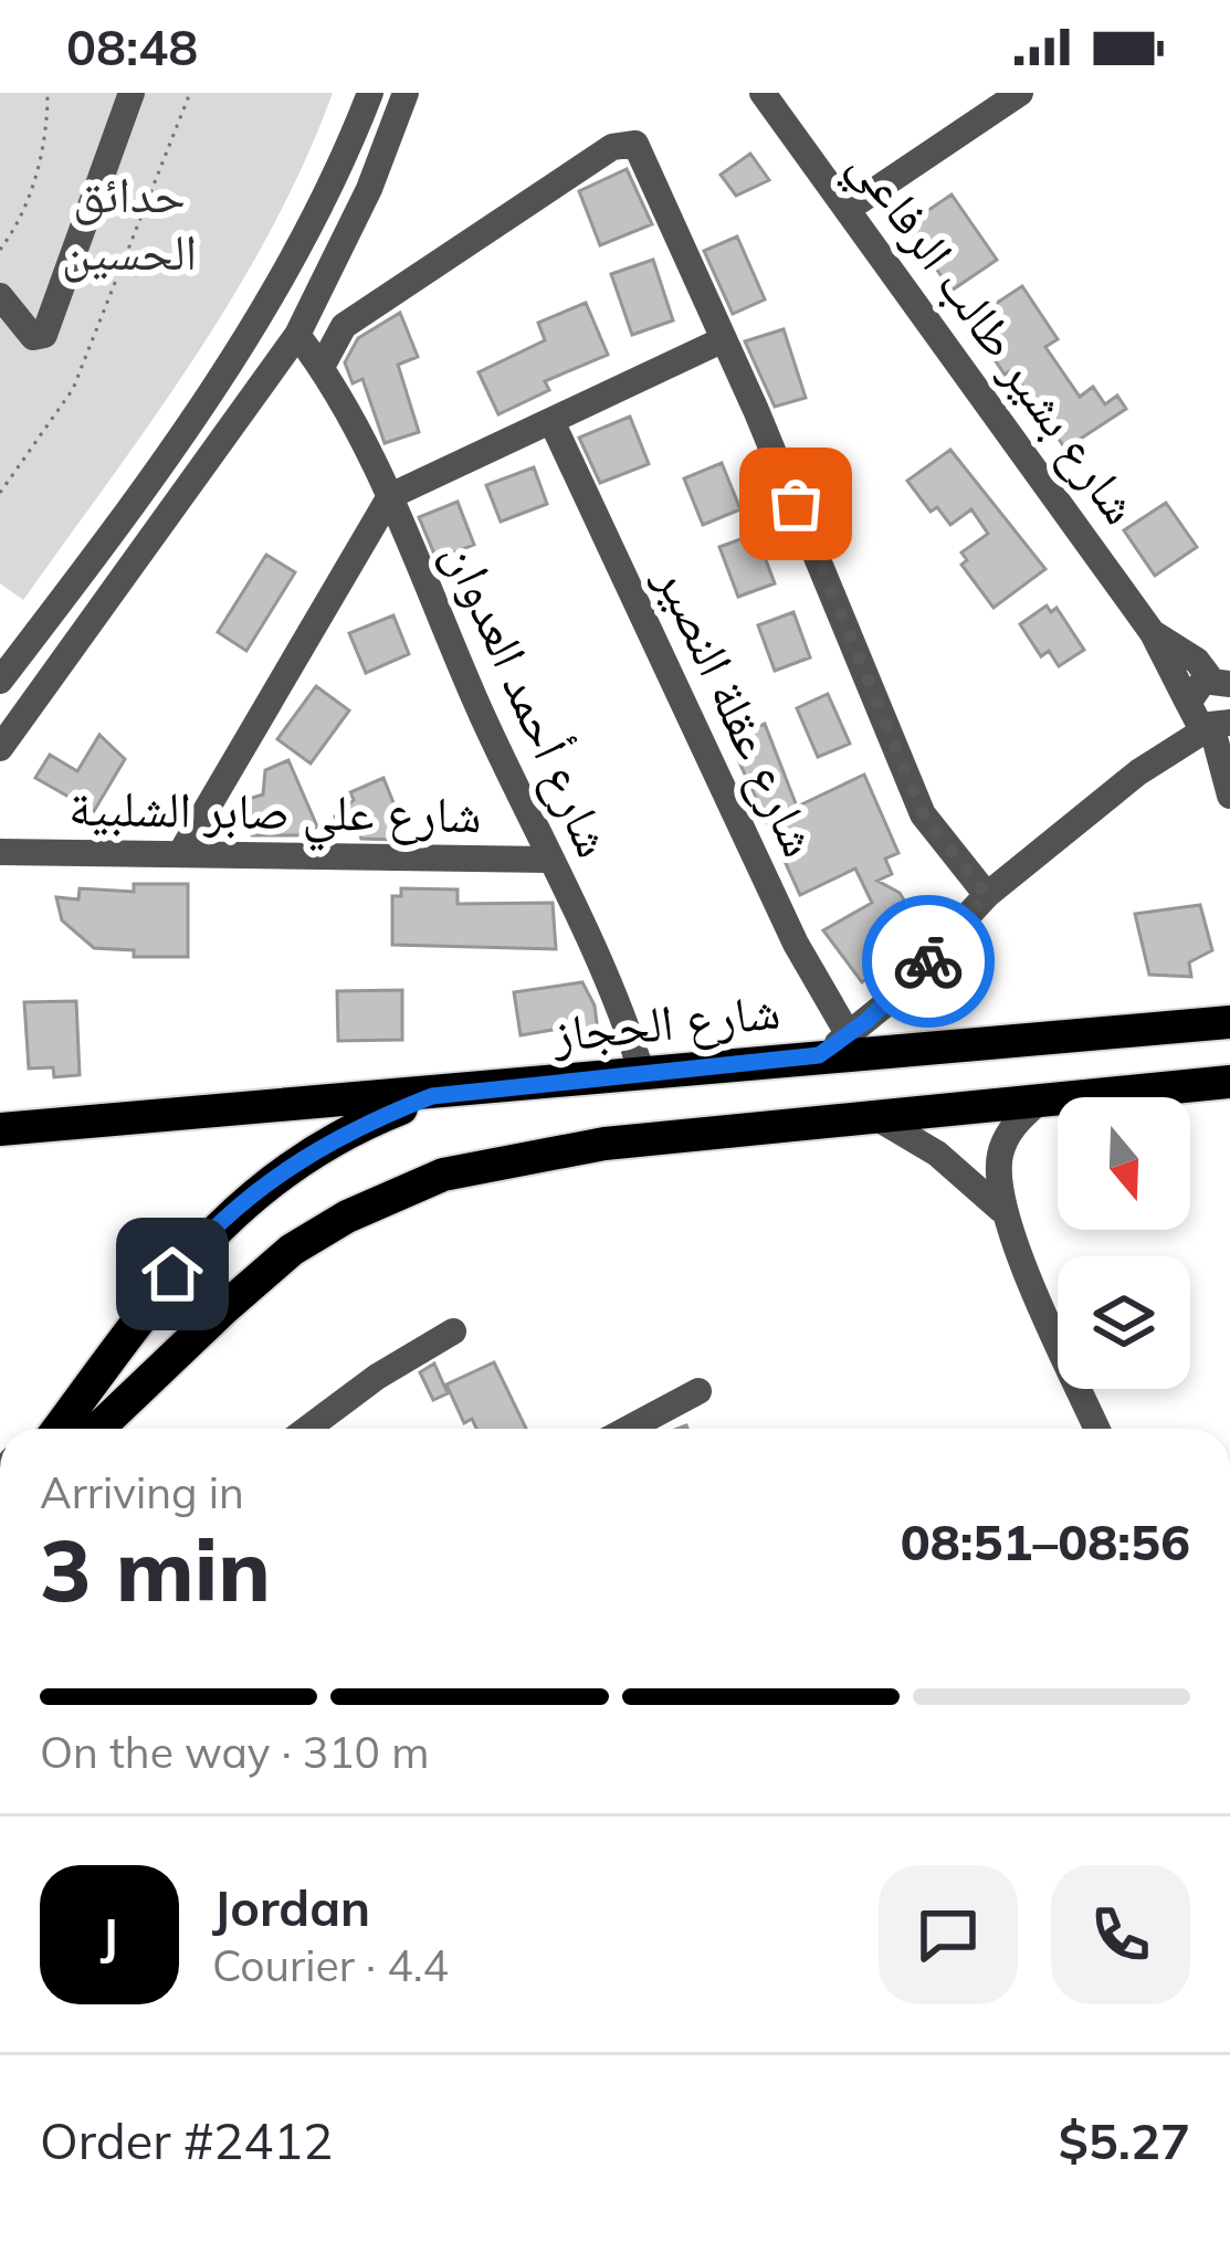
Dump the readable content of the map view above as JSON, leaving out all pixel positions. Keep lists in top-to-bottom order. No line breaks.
{"streets":{"main road":["شارع الحجاز"],"street":["شارع بشير طالب الرفاعي","شارع أحمد العدوان","شارع عقلة النصير","شارع علي صابر الشلبية"]},"crossings":[["شارع أحمد العدوان","شارع علي صابر الشلبية"],["شارع أحمد العدوان","شارع الحجاز"]],"parks":["حدائق الحسين"],"north":"bottom","page":{"status":"08:48","heading":["3 min","Arriving in","08:51–08:56"],"panel":["Jordan","Courier · 4.4","Order #2412","$5.27"],"bar":"On the way · 310 m","round":"J"}}
